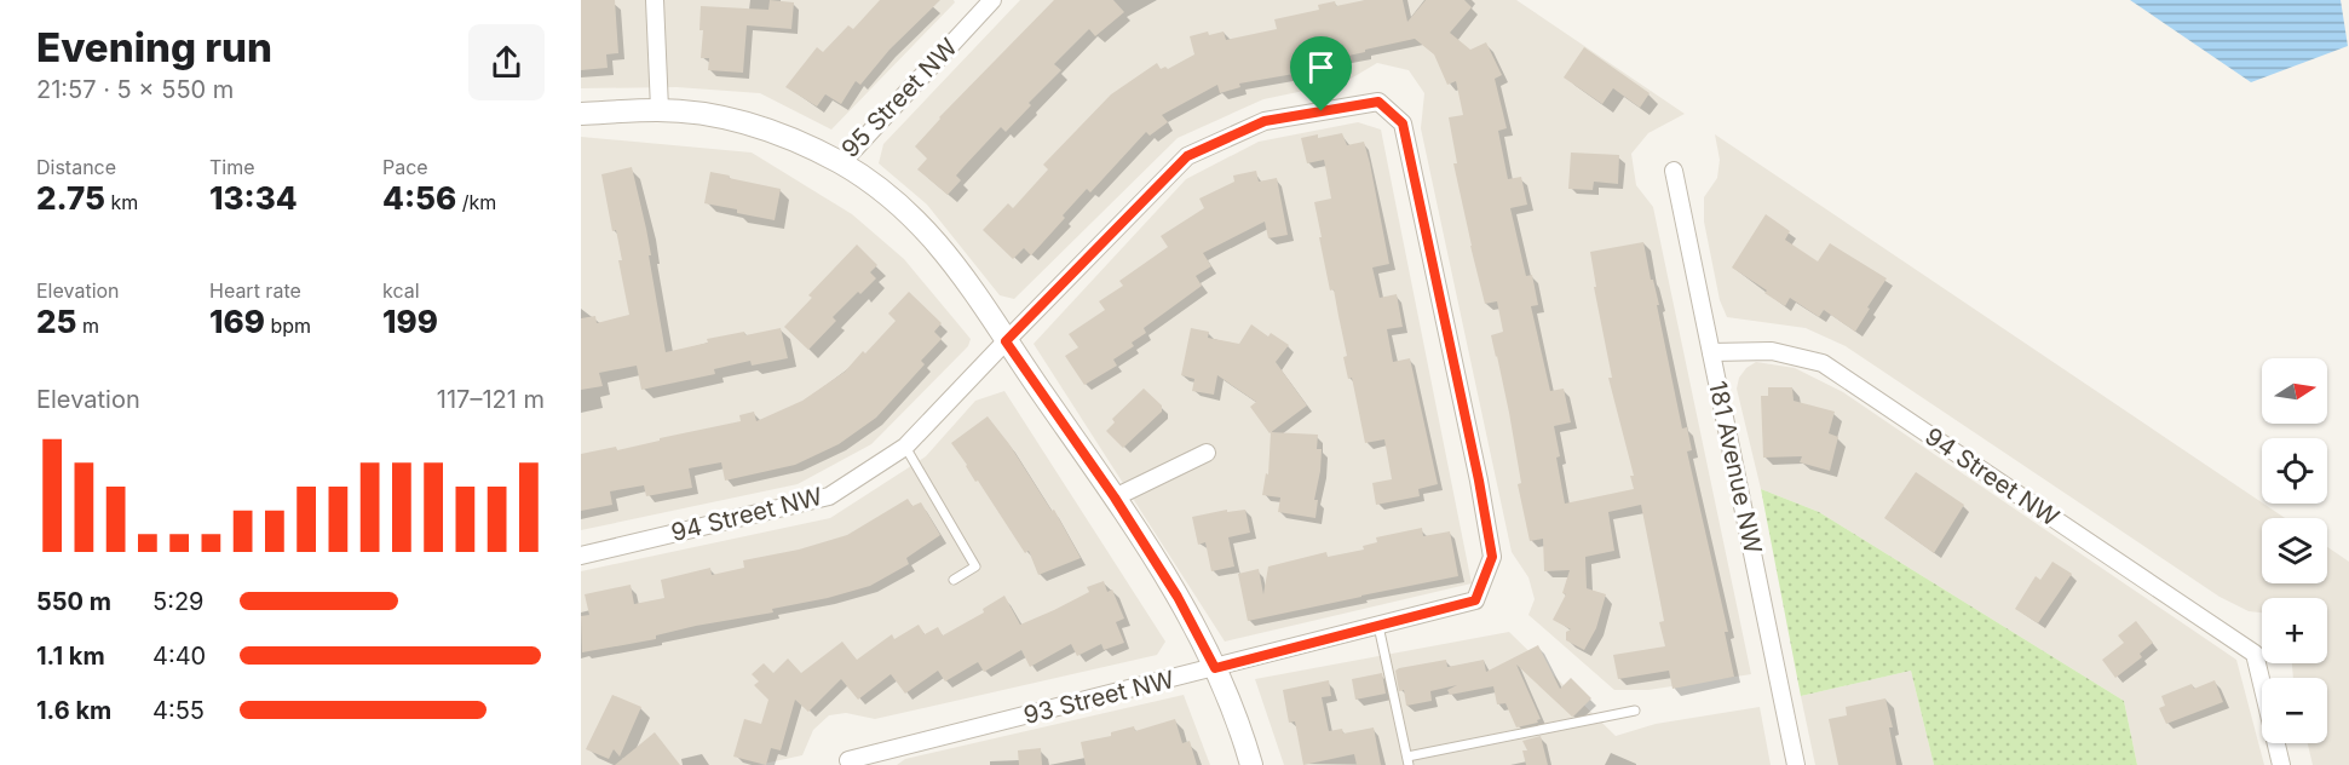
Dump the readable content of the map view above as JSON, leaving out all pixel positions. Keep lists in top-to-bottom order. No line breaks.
{"streets":{"street":["95 Street NW","181 Avenue NW","94 Street NW","93 Street NW"]},"crossings":[["181 Avenue NW","94 Street NW"],["94 Street NW","93 Street NW"]],"north":"right","page":{"heading":["Evening run","21:57 · 5 × 550 m"],"stats":[["Distance","2.75 km"],["Time","13:34"],["Pace","4:56 /km"],["Elevation","25 m"],["Heart rate","169 bpm"],["kcal","199"]],"map_buttons":["+","−"],"chart":["Elevation","117–121 m"],"list":[{"name":"550 m","note":"5:29"},{"name":"1.1 km","note":"4:40"},{"name":"1.6 km","note":"4:55"}]}}
